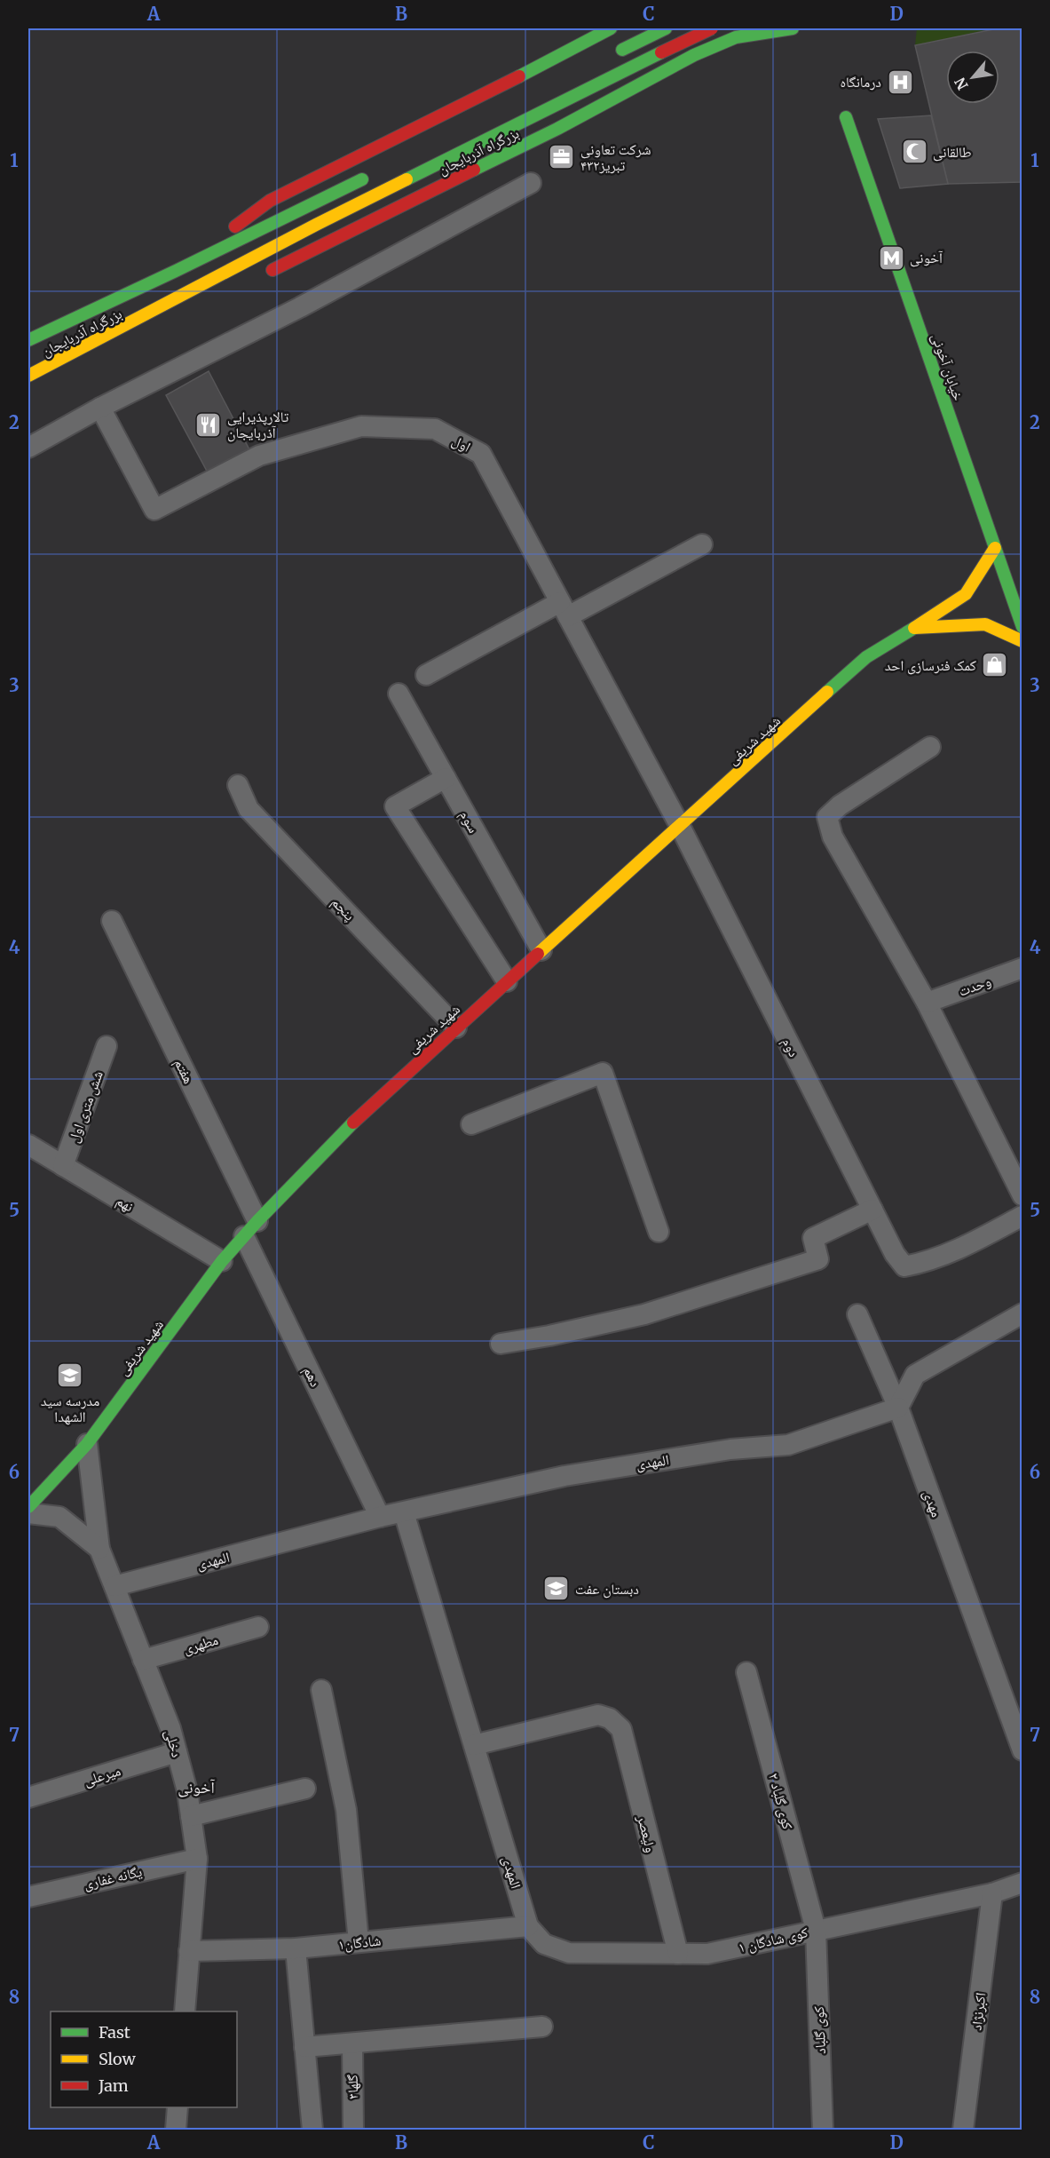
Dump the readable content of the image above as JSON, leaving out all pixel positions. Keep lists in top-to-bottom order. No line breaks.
{"streets":{"main road":["بزرگراه آذربایجان","خیابان آخونی","شهید شریفی"],"street":["اول","سوم","پنجم","وحدت","دوم","هفتم","شش متری اول","نهم","دهم","المهدی","مهدی","مطهری","دخلی","میرعلی","کوی گلباد ۲","ولیعصر","یگانه غفاری","کوی شادگان ۱","شادگان۱","اکبرنژاد","کوی گلباد","گلها۳"]},"crossings":[["خیابان آخونی","شهید شریفی"],["اول","شهید شریفی"],["اول","دوم"],["شهید شریفی","سوم"],["شهید شریفی","پنجم"],["شهید شریفی","دوم"],["شهید شریفی","هفتم"],["شهید شریفی","نهم"],["شهید شریفی","دهم"],["هفتم","دهم"],["شش متری اول","نهم"],["دهم","المهدی"],["المهدی","مهدی"],["المهدی","دخلی"],["المهدی","ولیعصر"],["المهدی","کوی شادگان ۱"],["المهدی","شادگان۱"],["مطهری","دخلی"],["دخلی","میرعلی"],["دخلی","یگانه غفاری"],["دخلی","شادگان۱"],["کوی گلباد ۲","کوی شادگان ۱"],["کوی گلباد ۲","کوی گلباد"],["ولیعصر","کوی شادگان ۱"],["کوی شادگان ۱","شادگان۱"],["کوی شادگان ۱","اکبرنژاد"],["کوی شادگان ۱","کوی گلباد"]],"districts":["آخونی"],"places":{"hospital":["درمانگاه"],"mosque":["طالقانی"],"office":["شرکت تعاونی ۴۳۲تبریز"],"metro station":["آخونی"],"restaurant":["تالارپذیرایی آذربایجان"],"shop":["کمک فنرسازی احد"],"school or university":["مدرسه سید الشهدا","دبستان عفت"]},"legend":["Fast","Slow","Jam"],"north":"bottom left","grid":{"columns":["A","B","C","D"],"rows":["1","2","3","4","5","6","7","8"]}}
